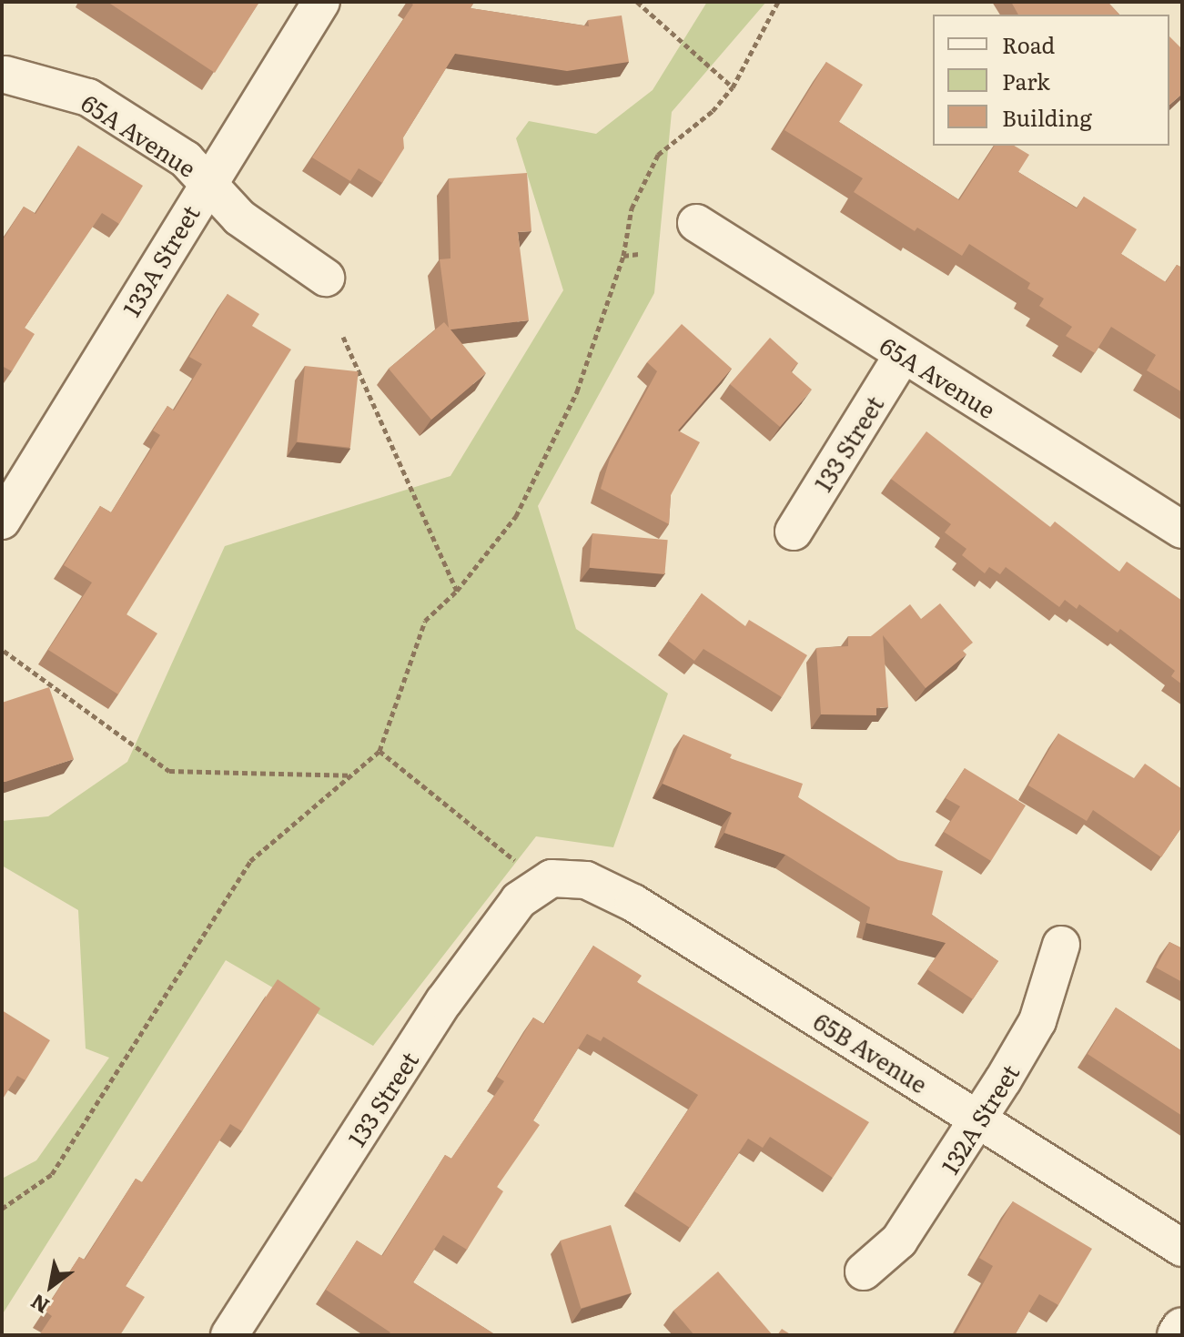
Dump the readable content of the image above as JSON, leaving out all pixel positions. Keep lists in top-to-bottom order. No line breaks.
{"streets":{"street":["65A Avenue","133A Street","133 Street","65B Avenue","132A Street"]},"crossings":[["65A Avenue","133A Street"],["65A Avenue","133 Street"],["133 Street","65B Avenue"],["65B Avenue","132A Street"]],"legend":["Road","Park","Building"],"north":"bottom left"}
